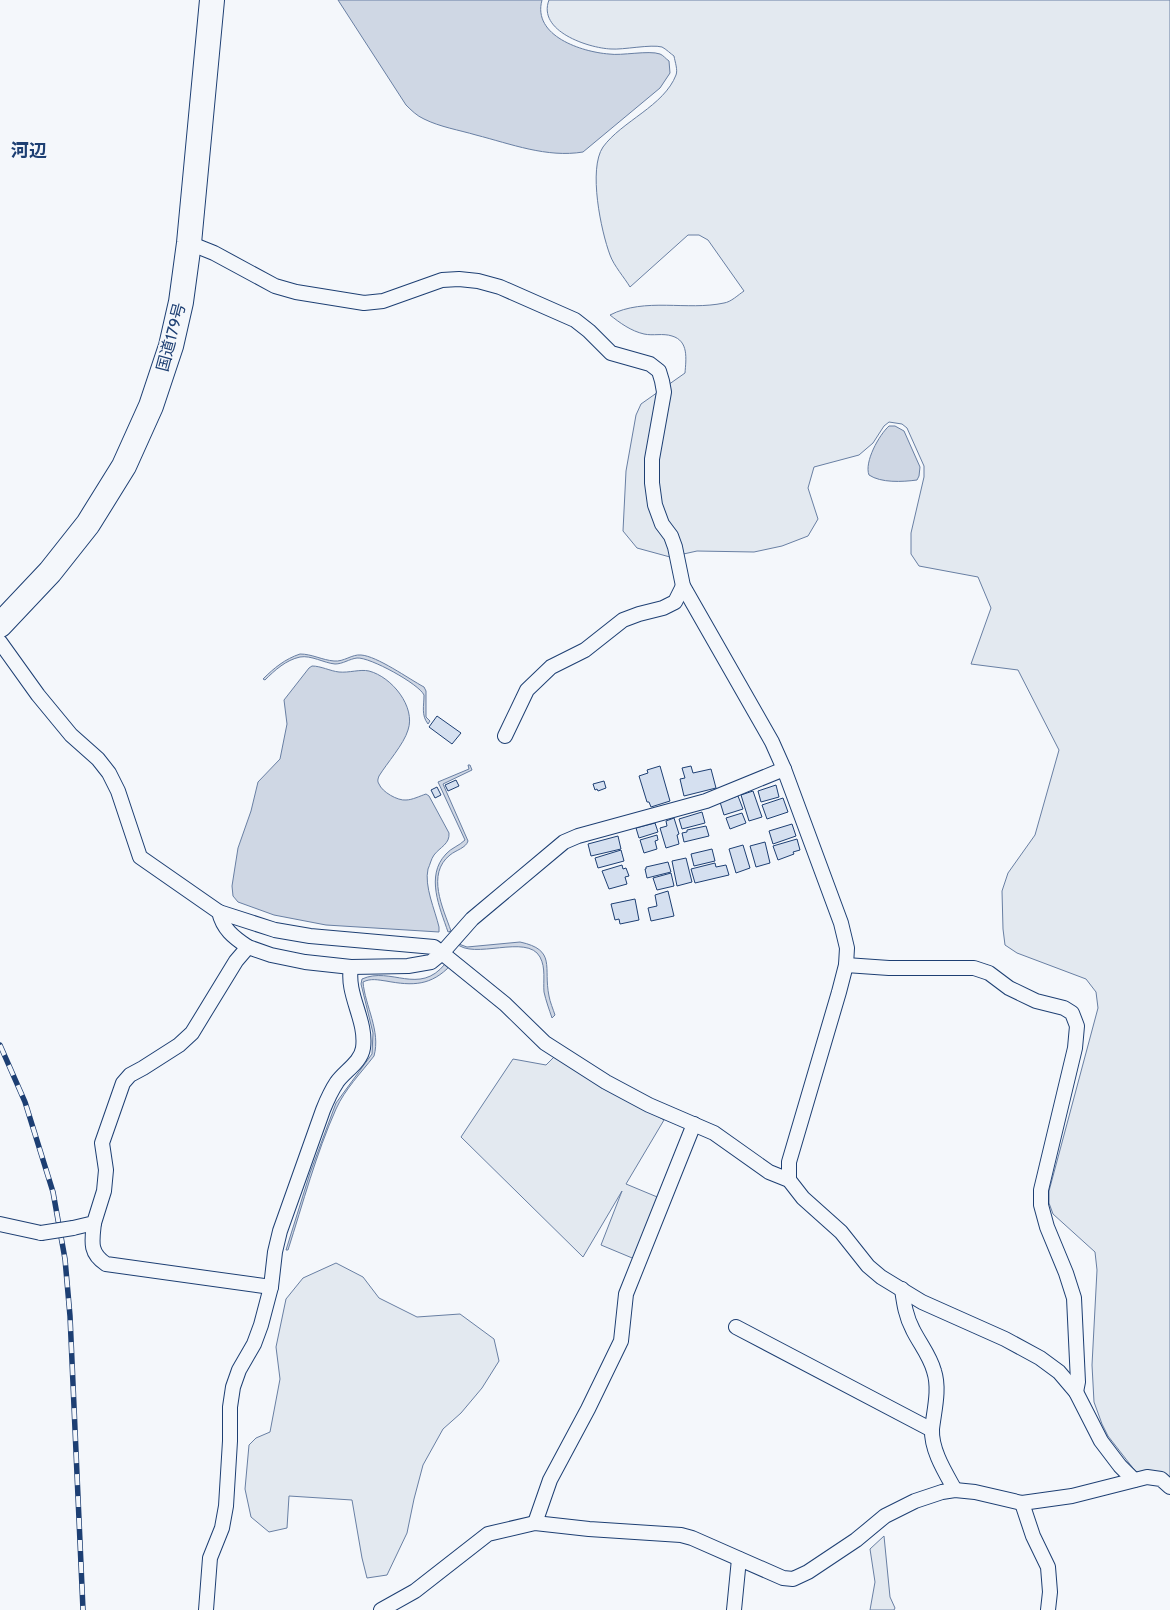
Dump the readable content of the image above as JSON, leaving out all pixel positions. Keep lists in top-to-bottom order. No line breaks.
{"streets":{"highway":["国道179号"]},"districts":["河辺"]}
